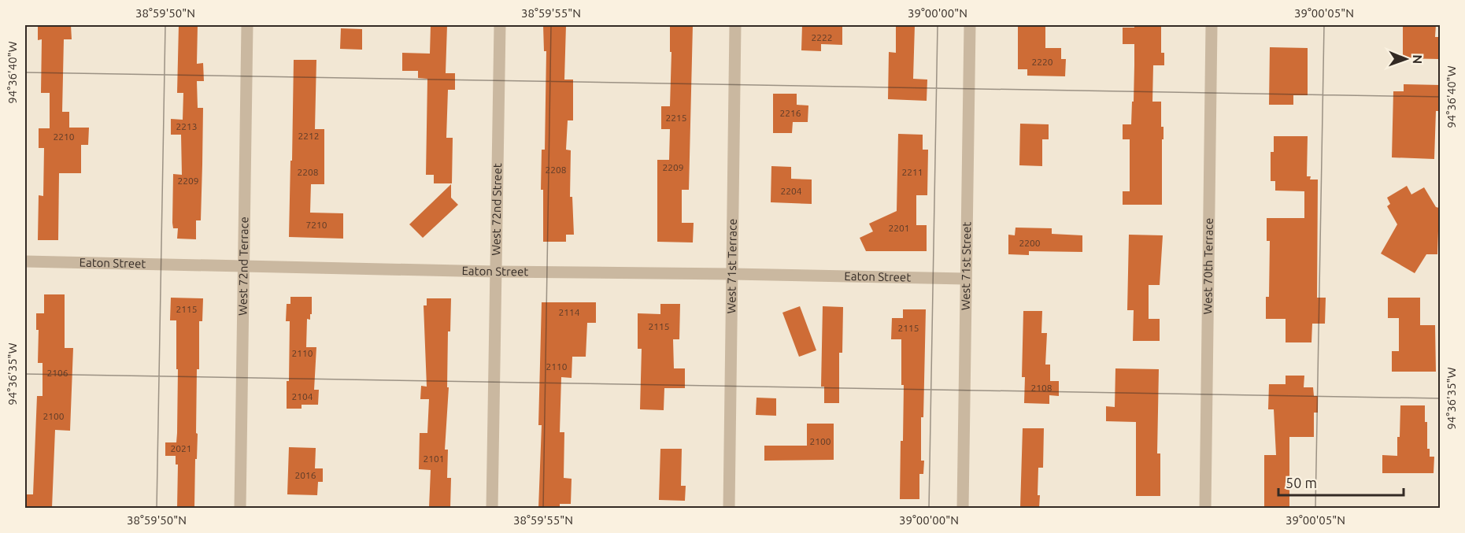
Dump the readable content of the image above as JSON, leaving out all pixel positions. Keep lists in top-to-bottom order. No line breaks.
{"streets":{"street":["West 72nd Street","Eaton Street","West 72nd Terrace","West 71st Terrace","West 71st Street","West 70th Terrace"]},"crossings":[["West 72nd Street","Eaton Street"],["Eaton Street","West 72nd Terrace"],["Eaton Street","West 71st Terrace"],["Eaton Street","West 71st Street"]],"house_numbers":["2222","2220","2216","2215","2213","2212","2210","2209","2208","2208","2211","2209","2204","7210","2201","2200","2115","2114","2115","2115","2110","2110","2106","2108","2104","2100","2100","2021","2101","2016"],"scale_bar":"50 m","north":"right","coordinates":["38°59'50\"N","38°59'55\"N","39°00'00\"N","39°00'05\"N","94°36'40\"W","94°36'35\"W"]}
